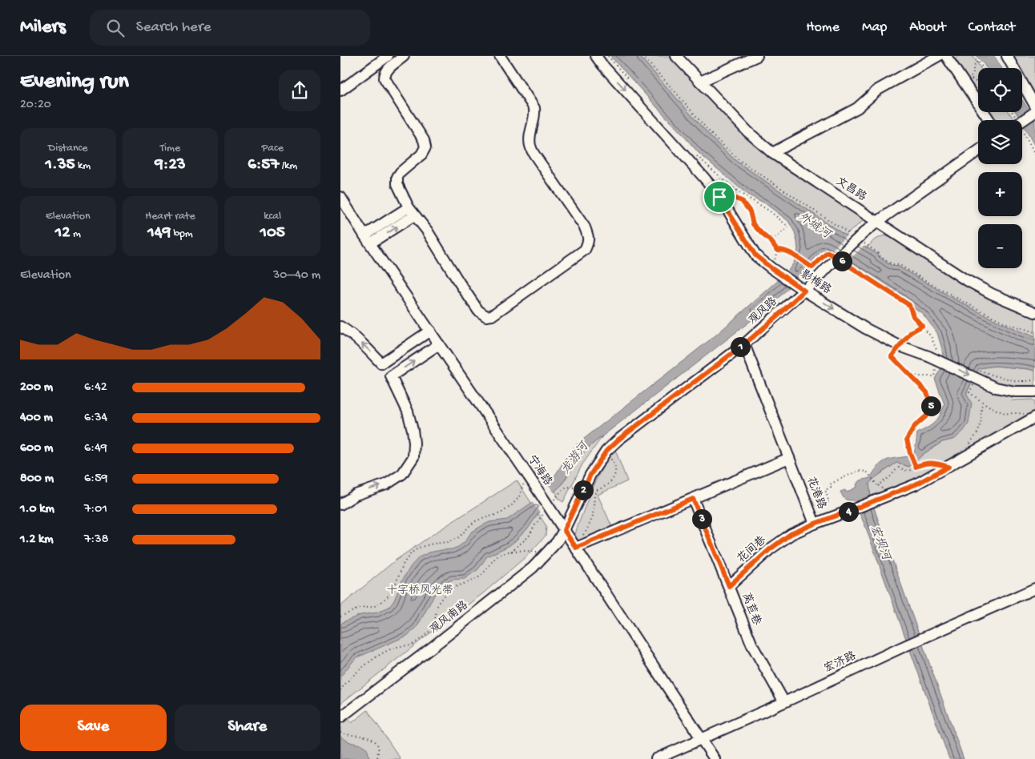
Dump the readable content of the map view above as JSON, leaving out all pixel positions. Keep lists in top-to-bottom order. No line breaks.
{"streets":{"street":["文昌路","影梅路","观风路","宁海路","花港路","花间巷","莴苣巷","观风南路","宏济路"]},"crossings":[["文昌路","观风路"],["影梅路","观风路"],["观风路","宁海路"],["观风路","花港路"],["观风路","观风南路"],["宁海路","观风南路"],["宁海路","宏济路"],["花港路","花间巷"],["花间巷","莴苣巷"],["莴苣巷","宏济路"]],"one_way":["影梅路"],"water":["外城河","龙游河","宏坝河"],"parks":["十字桥风光带"],"page":{"header":"Milers","search":"Search here","nav":["Home","Map","About","Contact"],"heading":["Evening run","20:20"],"map_buttons":["+","−"],"stats":[["Distance","1.35 km"],["Time","9:23"],["Pace","6:57 /km"],["Elevation","12 m"],["Heart rate","149 bpm"],["kcal","105"]],"pins":["6","1","5","2","4","3"],"chart":["Elevation","30–40 m"],"list":[{"name":"200 m","note":"6:42"},{"name":"400 m","note":"6:34"},{"name":"600 m","note":"6:49"},{"name":"800 m","note":"6:59"},{"name":"1.0 km","note":"7:01"},{"name":"1.2 km","note":"7:38"}],"buttons":["Save","Share"]}}
